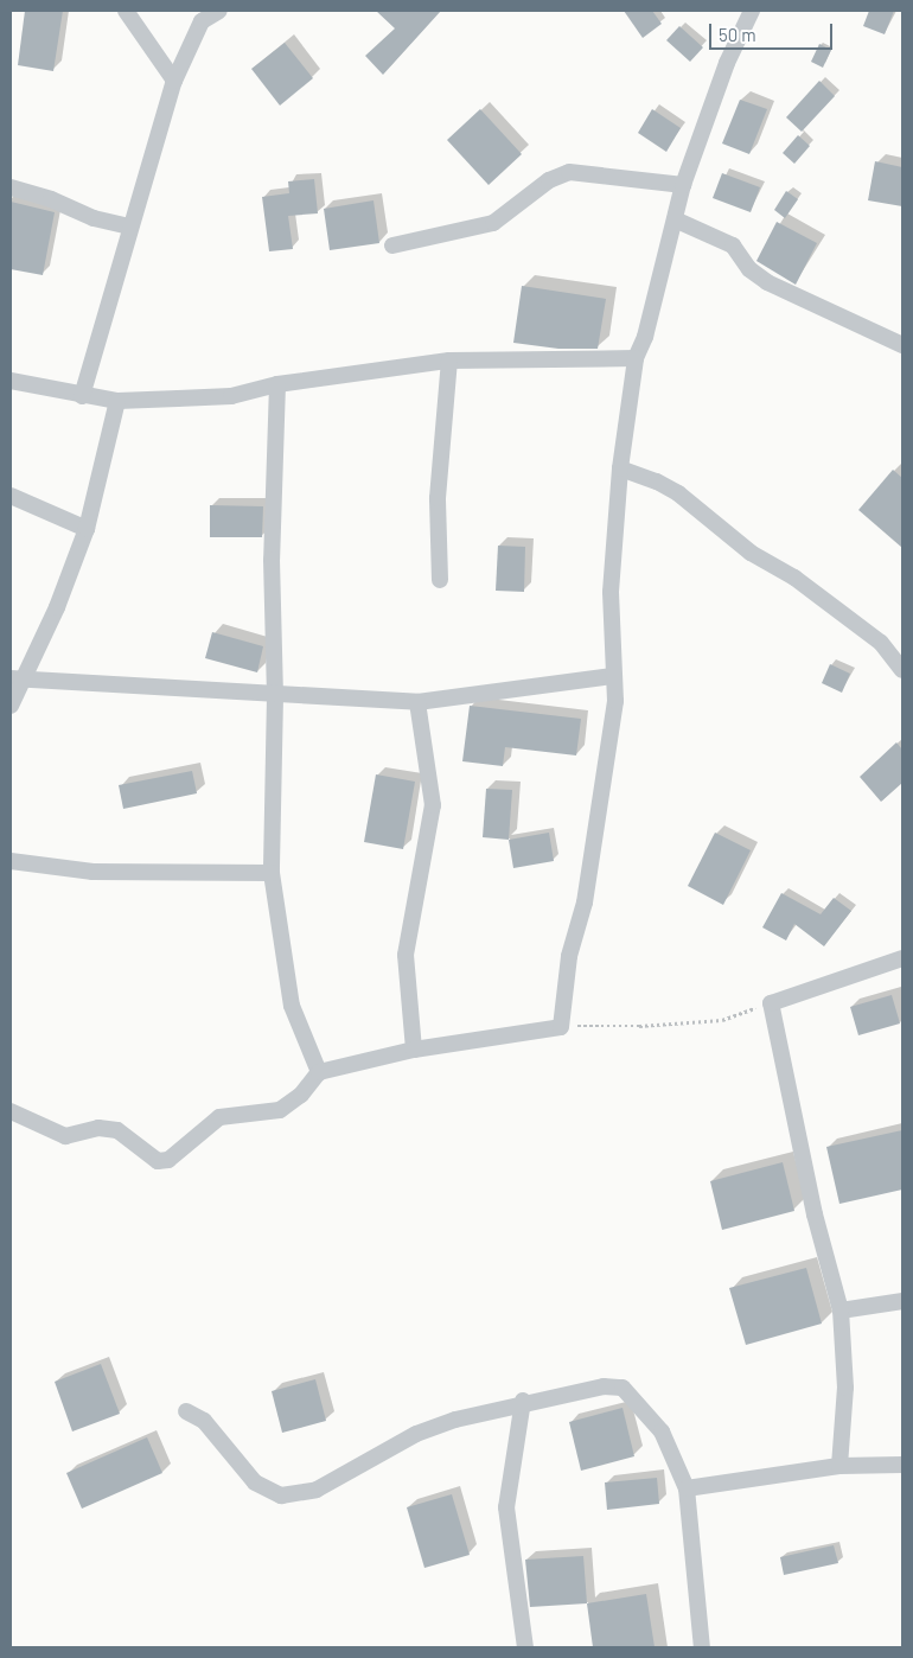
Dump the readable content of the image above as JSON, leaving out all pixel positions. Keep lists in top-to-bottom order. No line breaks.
{"scale_bar":"50 m"}
